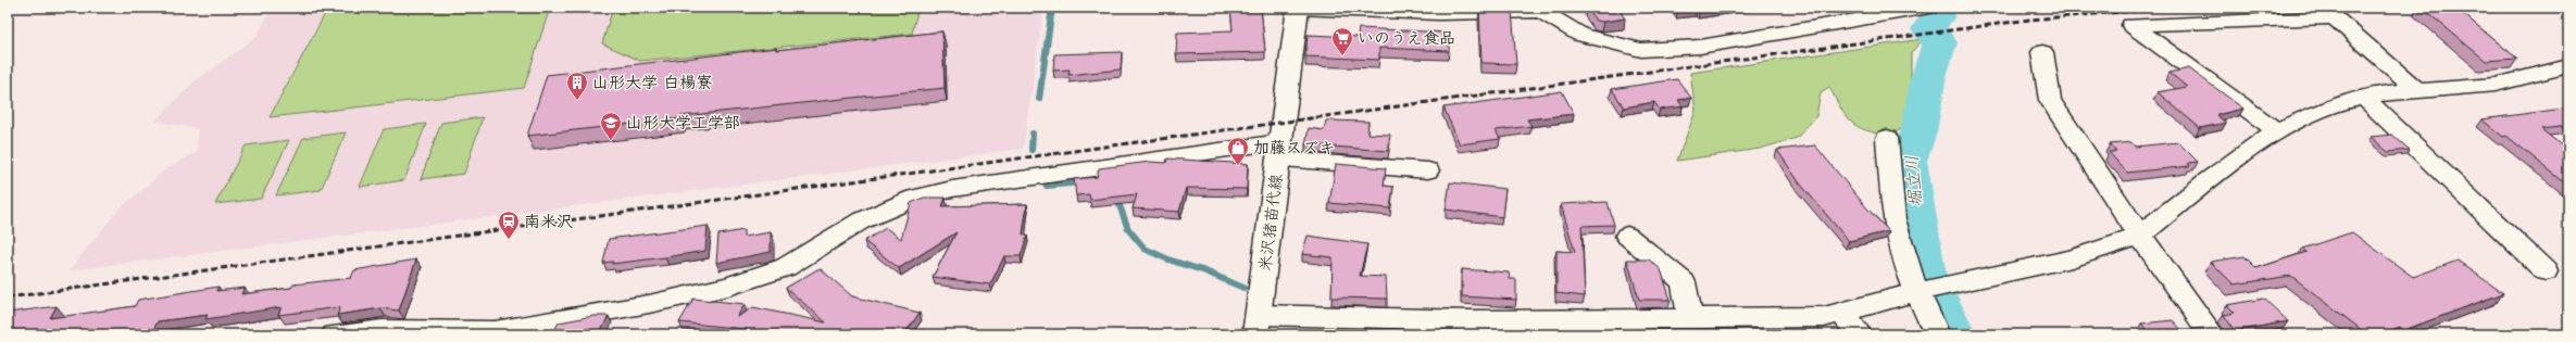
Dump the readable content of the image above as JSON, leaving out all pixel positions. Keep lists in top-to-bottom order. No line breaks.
{"streets":{"main road":["米沢猪苗代線"]},"water":["堀立川"],"places":{"supermarket":["いのうえ食品"],"building":["山形大学 白楊寮"],"school or university":["山形大学工学部"],"shop":["加藤スズキ"],"station":["南米沢"]}}
